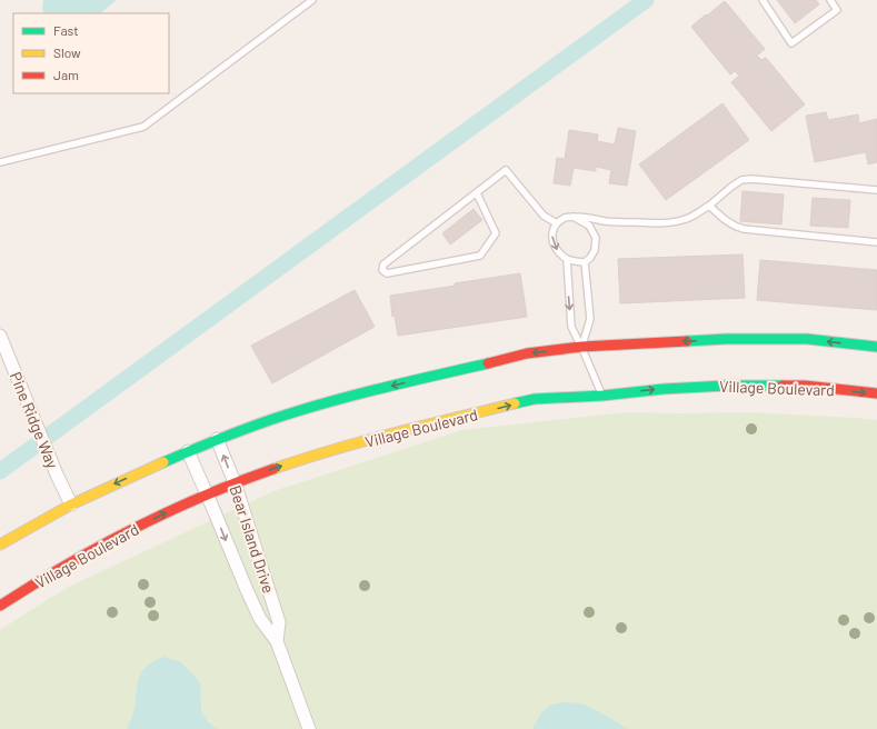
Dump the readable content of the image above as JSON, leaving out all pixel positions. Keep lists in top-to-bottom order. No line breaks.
{"streets":{"street":["Village Boulevard","Pine Ridge Way","Bear Island Drive"]},"crossings":[["Village Boulevard","Bear Island Drive"]],"legend":["Fast","Slow","Jam"]}
